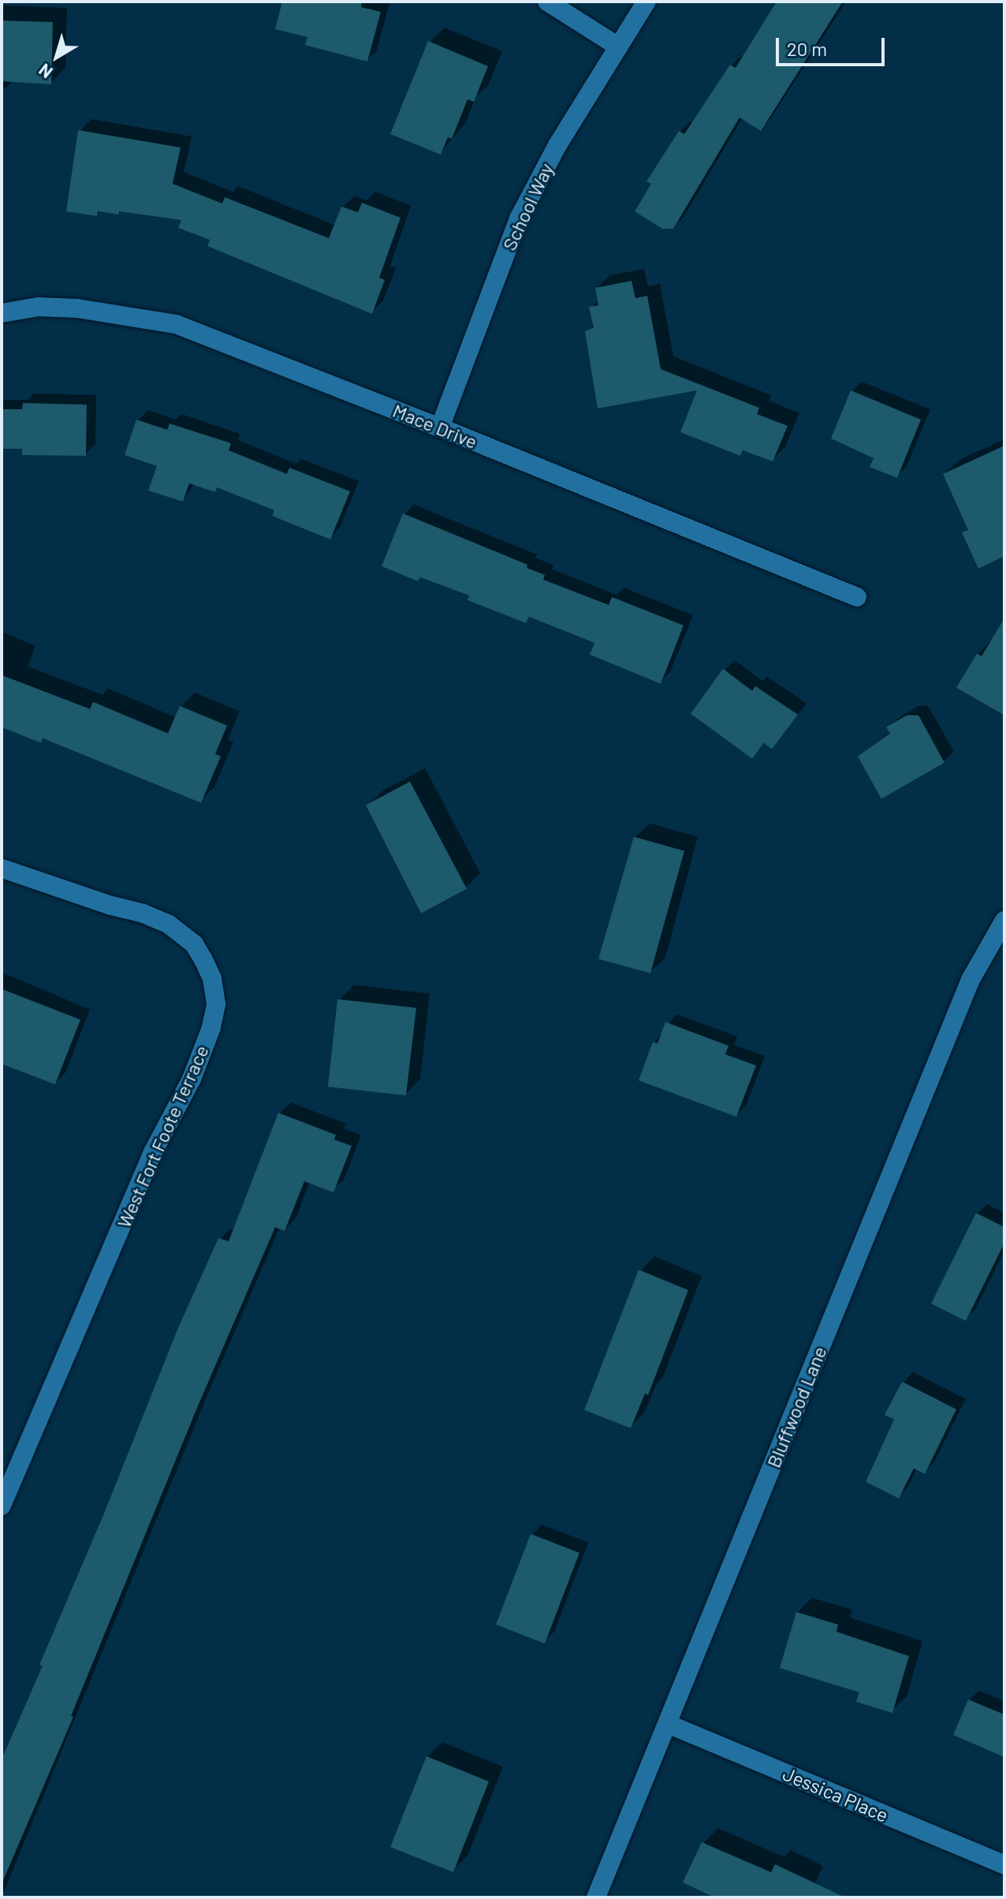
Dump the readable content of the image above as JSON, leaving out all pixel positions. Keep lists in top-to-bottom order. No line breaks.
{"streets":{"street":["School Way","Mace Drive","West Fort Foote Terrace","Bluffwood Lane","Jessica Place"]},"crossings":[["School Way","Mace Drive"],["Bluffwood Lane","Jessica Place"]],"scale_bar":"20 m","north":"bottom left"}
